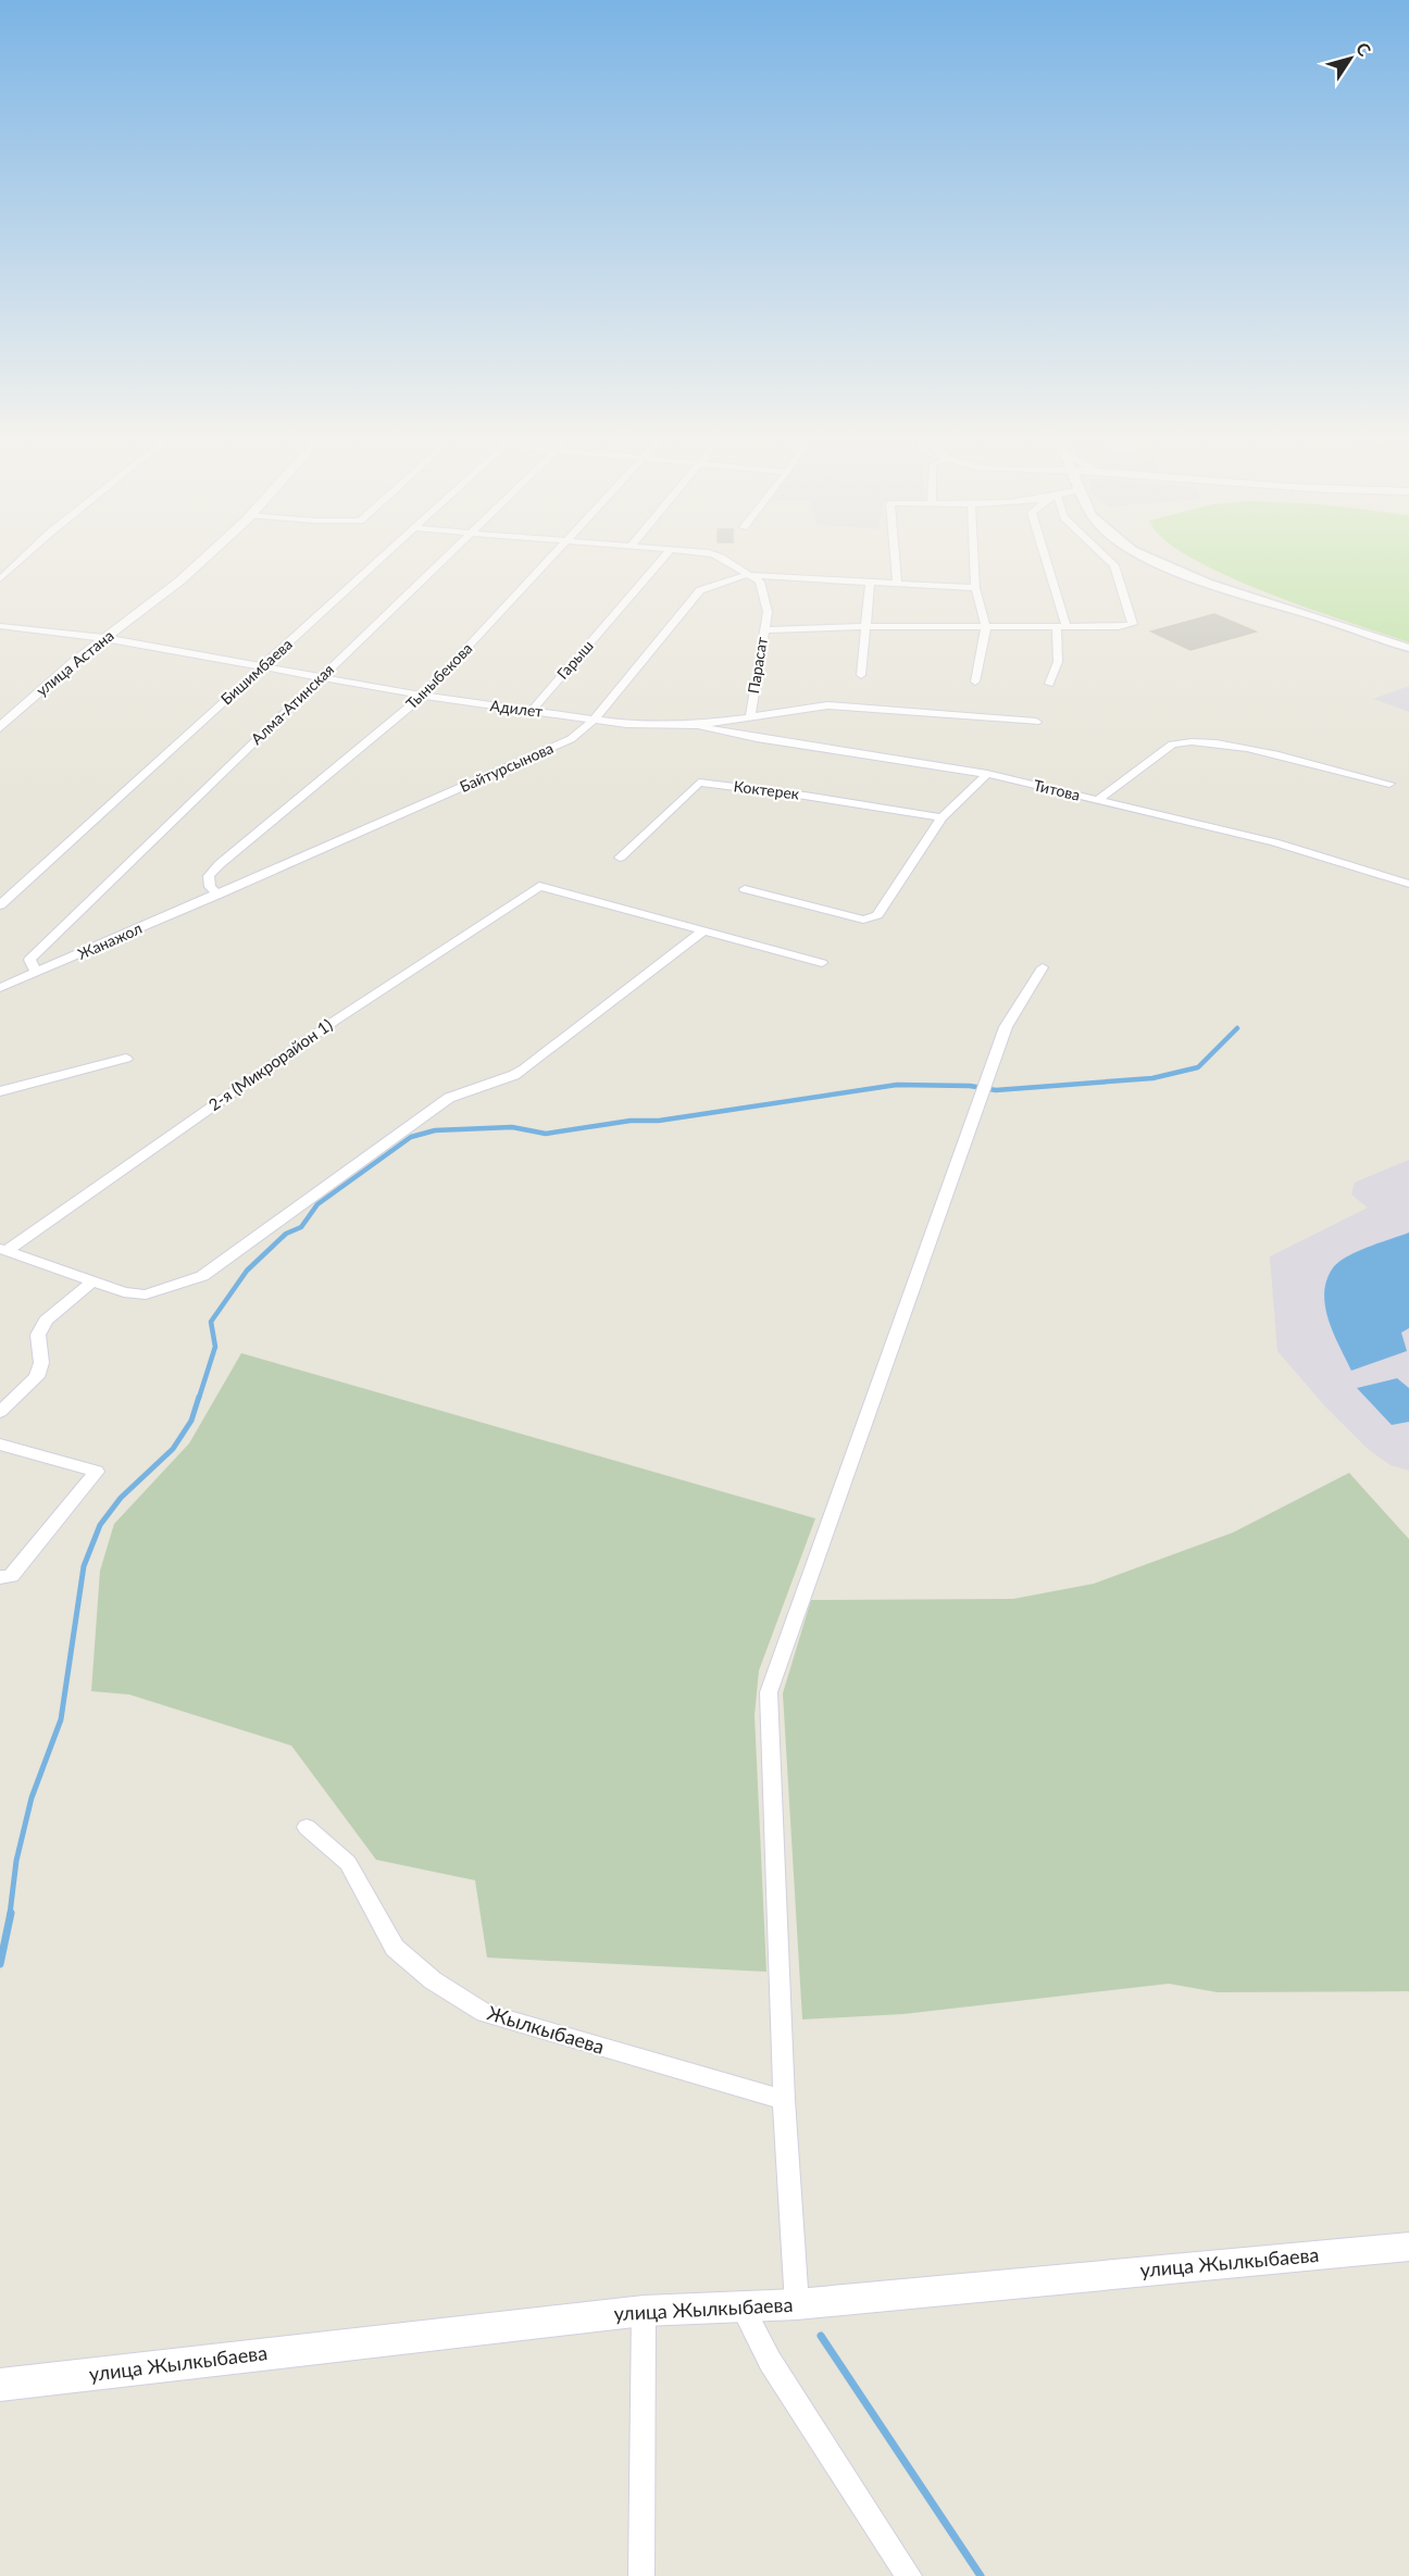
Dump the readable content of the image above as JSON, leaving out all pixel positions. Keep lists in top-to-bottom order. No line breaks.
{"streets":{"main road":["улица Астана","улица Жылкыбаева"],"street":["Гарыш","Парасат","Бишимбаева","Тыныбекова","Алма-Атинская","Адилет","Байтурсынова","Коктерек","Титова","Жанажол","2-я (Микрорайон 1)","Жылкыбаева"]},"crossings":[["Гарыш","Адилет"],["улица Астана","Адилет"],["Парасат","Адилет"],["Парасат","Байтурсынова"],["Бишимбаева","Адилет"],["Тыныбекова","Адилет"],["Тыныбекова","Байтурсынова"],["Тыныбекова","Жанажол"],["Алма-Атинская","Адилет"],["Алма-Атинская","Жанажол"],["Адилет","Байтурсынова"],["Адилет","Титова"],["Байтурсынова","Жанажол"]],"north":"top right"}
